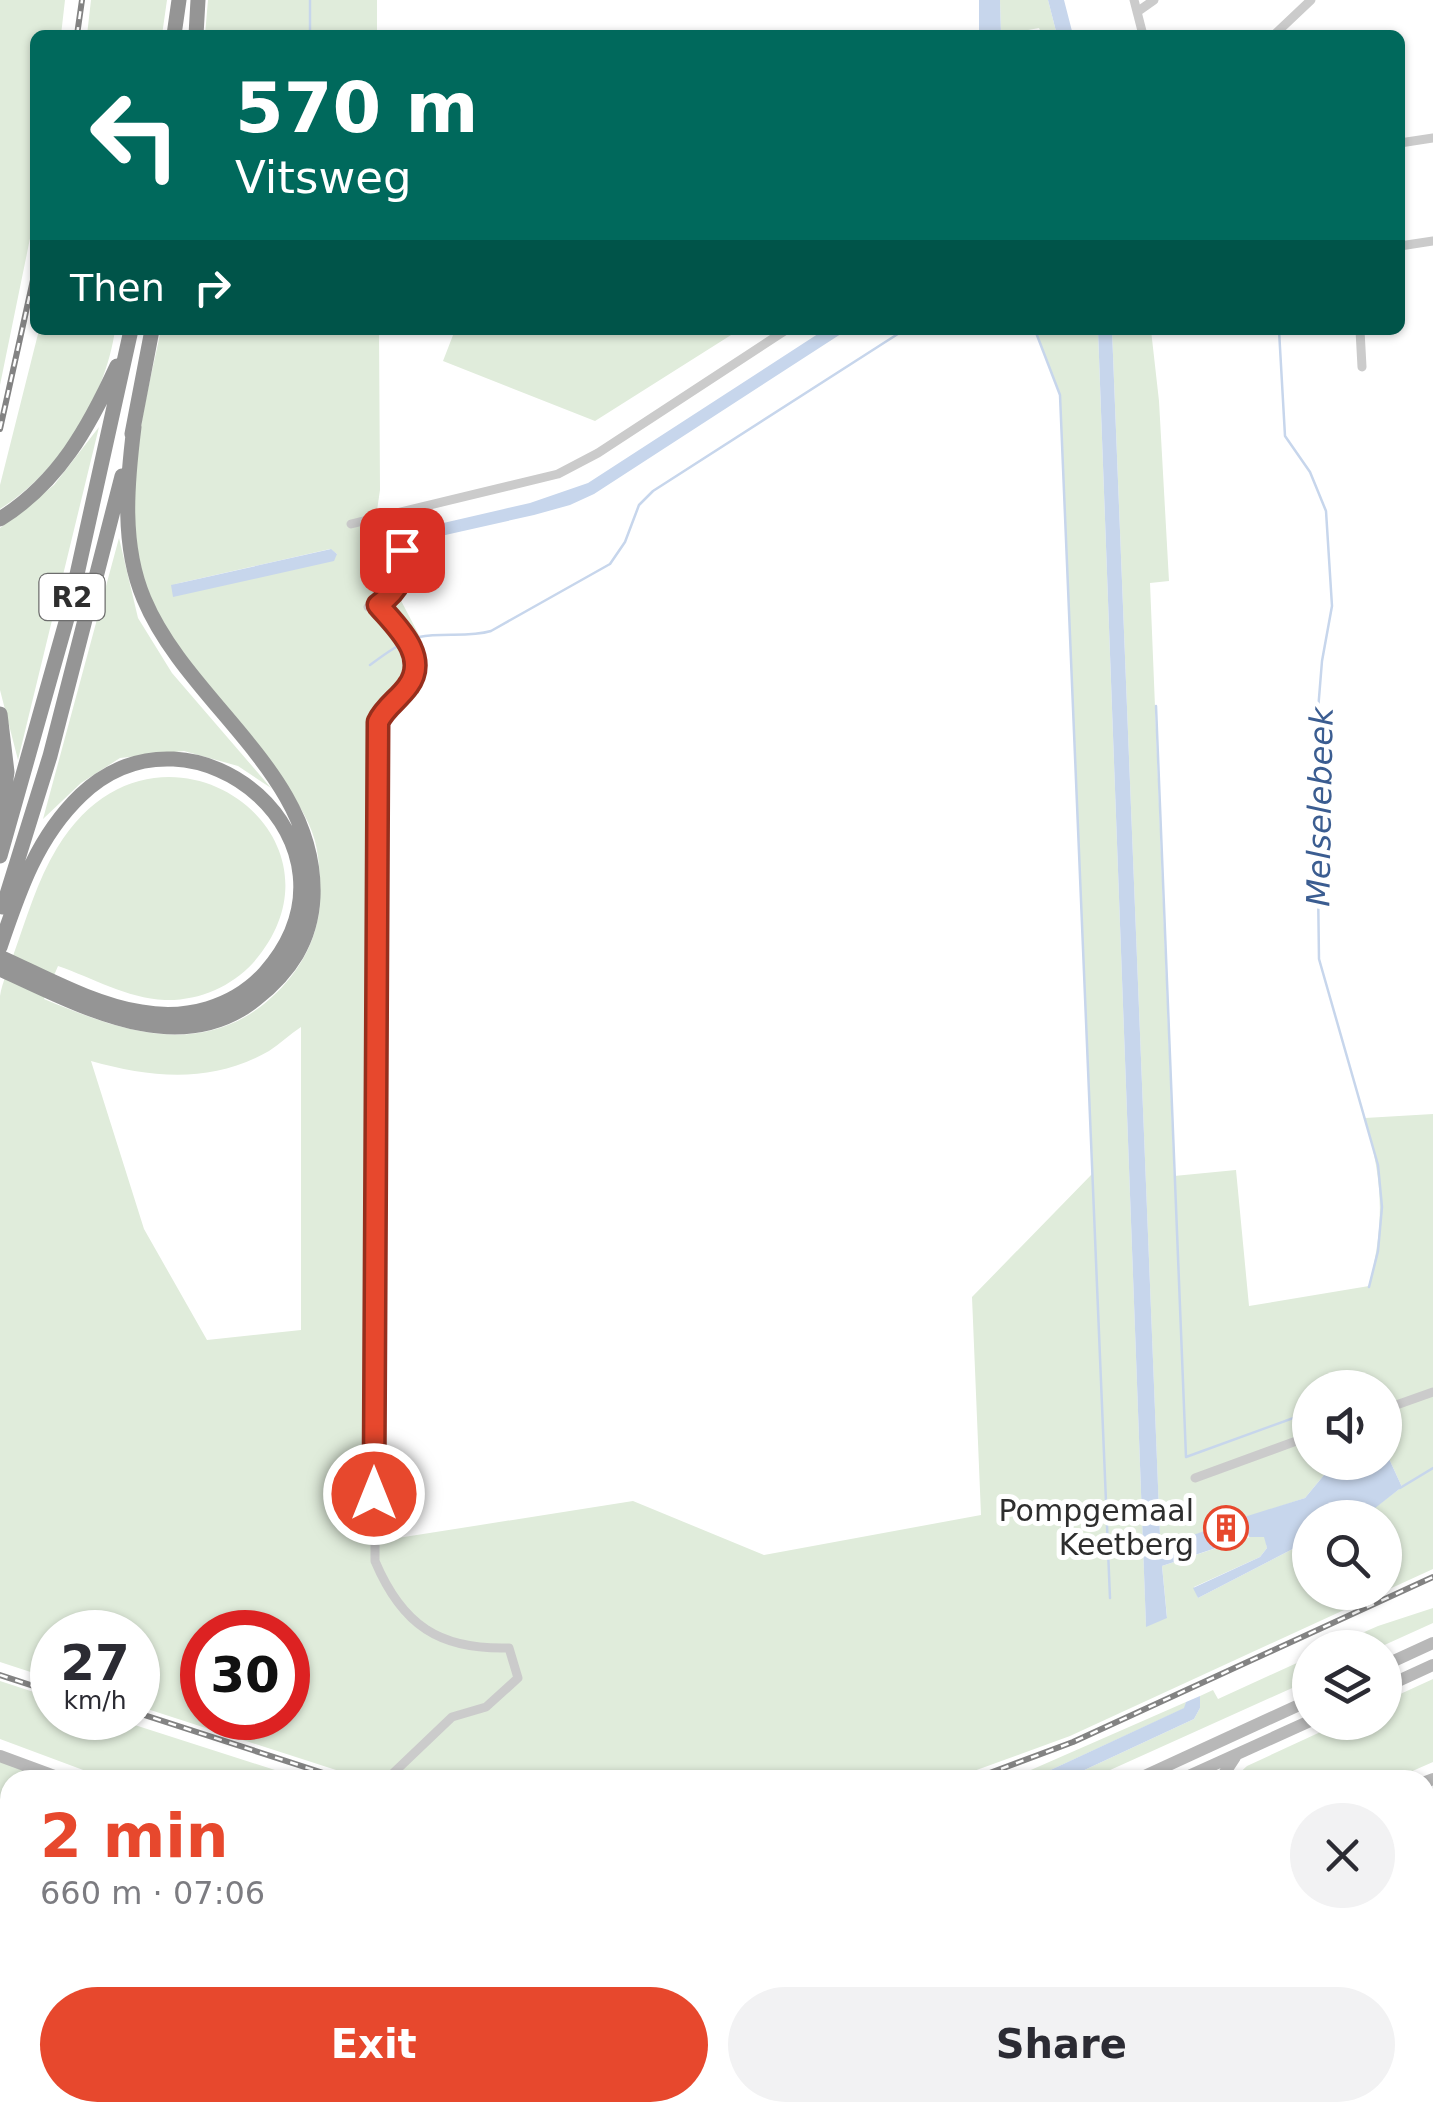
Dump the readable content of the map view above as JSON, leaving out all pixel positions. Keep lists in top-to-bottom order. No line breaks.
{"streets":{"highway":["R2"]},"water":["Melselebeek"],"places":{"building":["Pompgemaal Keetberg"]},"page":{"turn":["570 m","Vitsweg"],"then":"Then","speed":"27 km/h","limit":"30","heading":["2 min","660 m · 07:06"],"buttons":["Exit","Share"]}}
